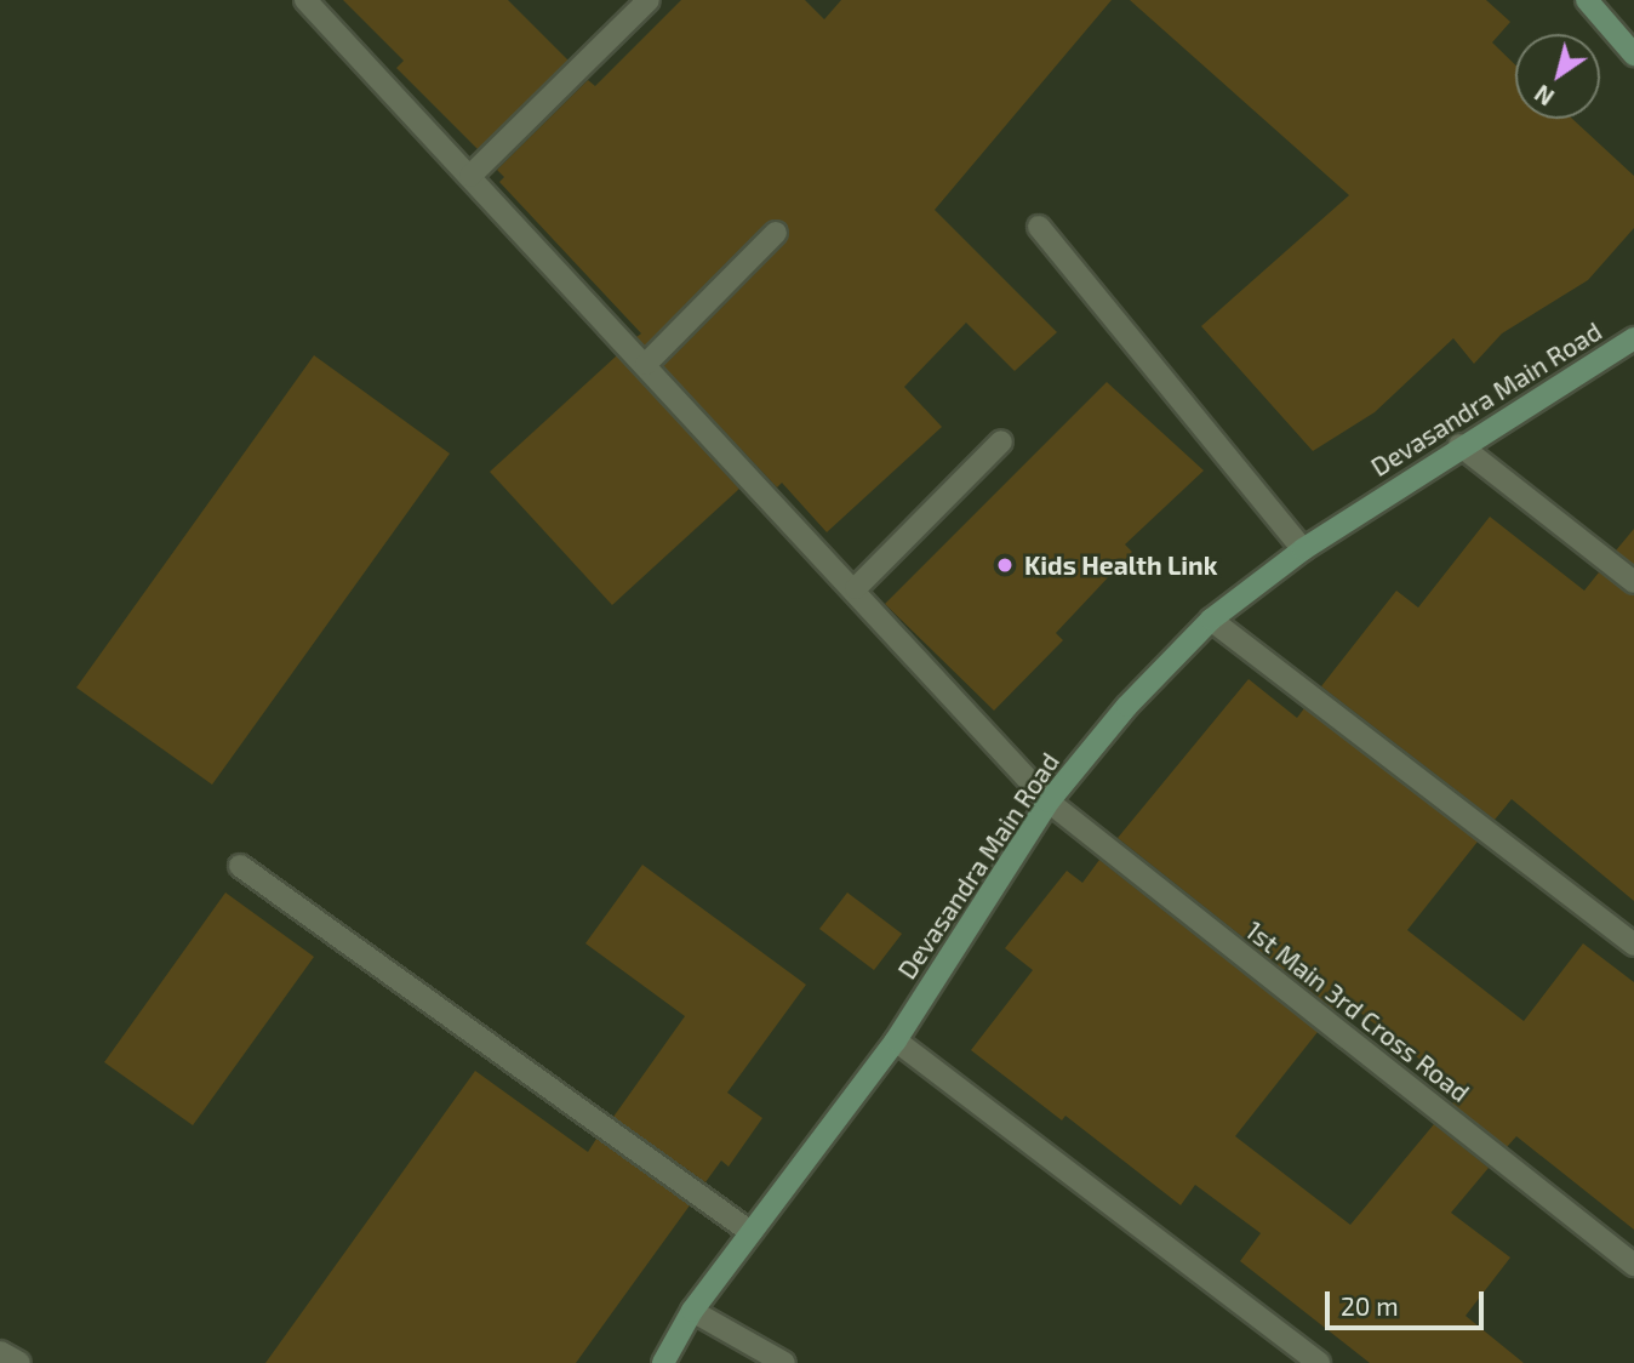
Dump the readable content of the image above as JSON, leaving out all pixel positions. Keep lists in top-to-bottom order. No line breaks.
{"streets":{"main road":["Devasandra Main Road"],"street":["1st Main 3rd Cross Road"]},"crossings":[["Devasandra Main Road","1st Main 3rd Cross Road"]],"places":["Kids Health Link"],"scale_bar":"20 m","north":"bottom left"}
